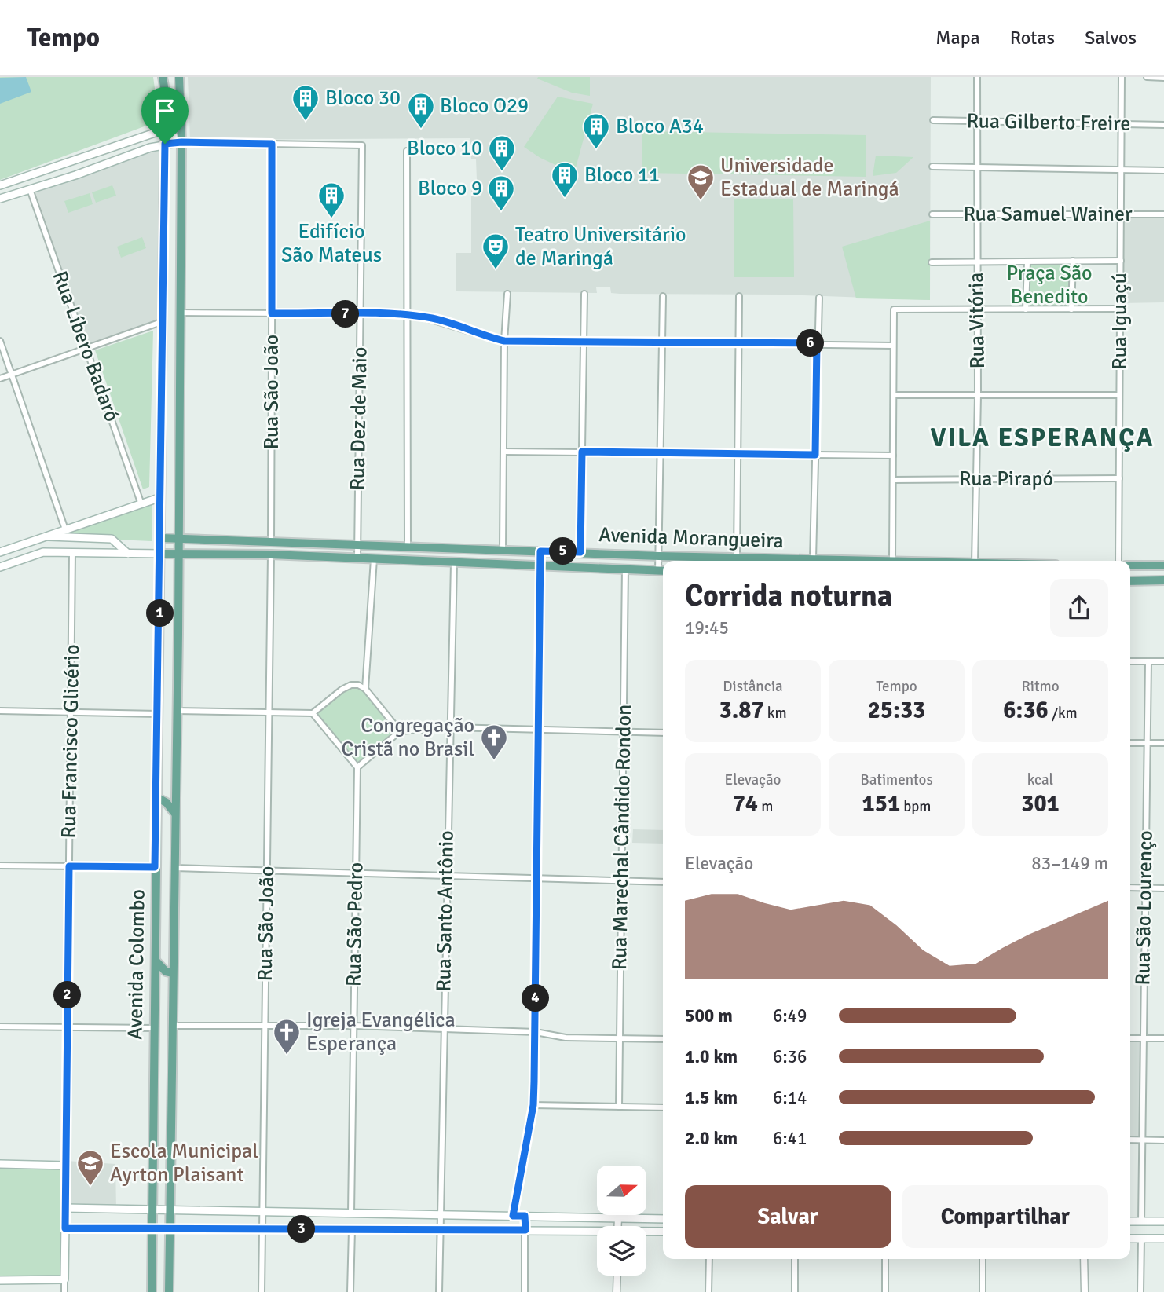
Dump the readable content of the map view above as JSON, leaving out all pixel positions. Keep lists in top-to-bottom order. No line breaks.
{"streets":{"main road":["Avenida Morangueira","Rua Francisco Glicério","Avenida Colombo"],"street":["Rua Gilberto Freire","Rua Samuel Wainer","Rua Vitória","Rua Iguaçú","Rua Líbero Badaró","Rua São João","Rua Dez de Maio","Rua Pirapó","Rua Marechal Cândido Rondon","Rua São Lourenço","Rua Santo Antônio","Rua São Pedro"]},"crossings":[["Rua Gilberto Freire","Rua Vitória"],["Rua Gilberto Freire","Rua Iguaçú"],["Rua Samuel Wainer","Rua Vitória"],["Rua Samuel Wainer","Rua Iguaçú"],["Rua Vitória","Rua Pirapó"],["Rua Iguaçú","Rua Pirapó"],["Rua São João","Rua Dez de Maio"],["Rua São João","Avenida Morangueira"],["Rua Dez de Maio","Avenida Morangueira"],["Avenida Morangueira","Rua Marechal Cândido Rondon"],["Avenida Morangueira","Rua Santo Antônio"],["Avenida Morangueira","Avenida Colombo"]],"districts":["VILA ESPERANÇA"],"parks":["Praça São Benedito"],"places":{"building":["Bloco 30","Bloco O29","Bloco A34","Bloco 10","Bloco 11","Bloco 9","Edifício São Mateus"],"school or university":["Universidade Estadual de Maringá","Escola Municipal Ayrton Plaisant"],"theatre":["Teatro Universitário de Maringá"],"church":["Congregação Cristã no Brasil","Igreja Evangélica Esperança"]},"north":"right","page":{"header":"Tempo","nav":["Mapa","Rotas","Salvos"],"pins":["7","6","5","1","2","4","3"],"heading":["Corrida noturna","19:45"],"stats":[["Distância","3.87 km"],["Tempo","25:33"],["Ritmo","6:36 /km"],["Elevação","74 m"],["Batimentos","151 bpm"],["kcal","301"]],"chart":["Elevação","83–149 m"],"list":[{"name":"500 m","note":"6:49"},{"name":"1.0 km","note":"6:36"},{"name":"1.5 km","note":"6:14"},{"name":"2.0 km","note":"6:41"}],"buttons":["Salvar","Compartilhar"]}}
